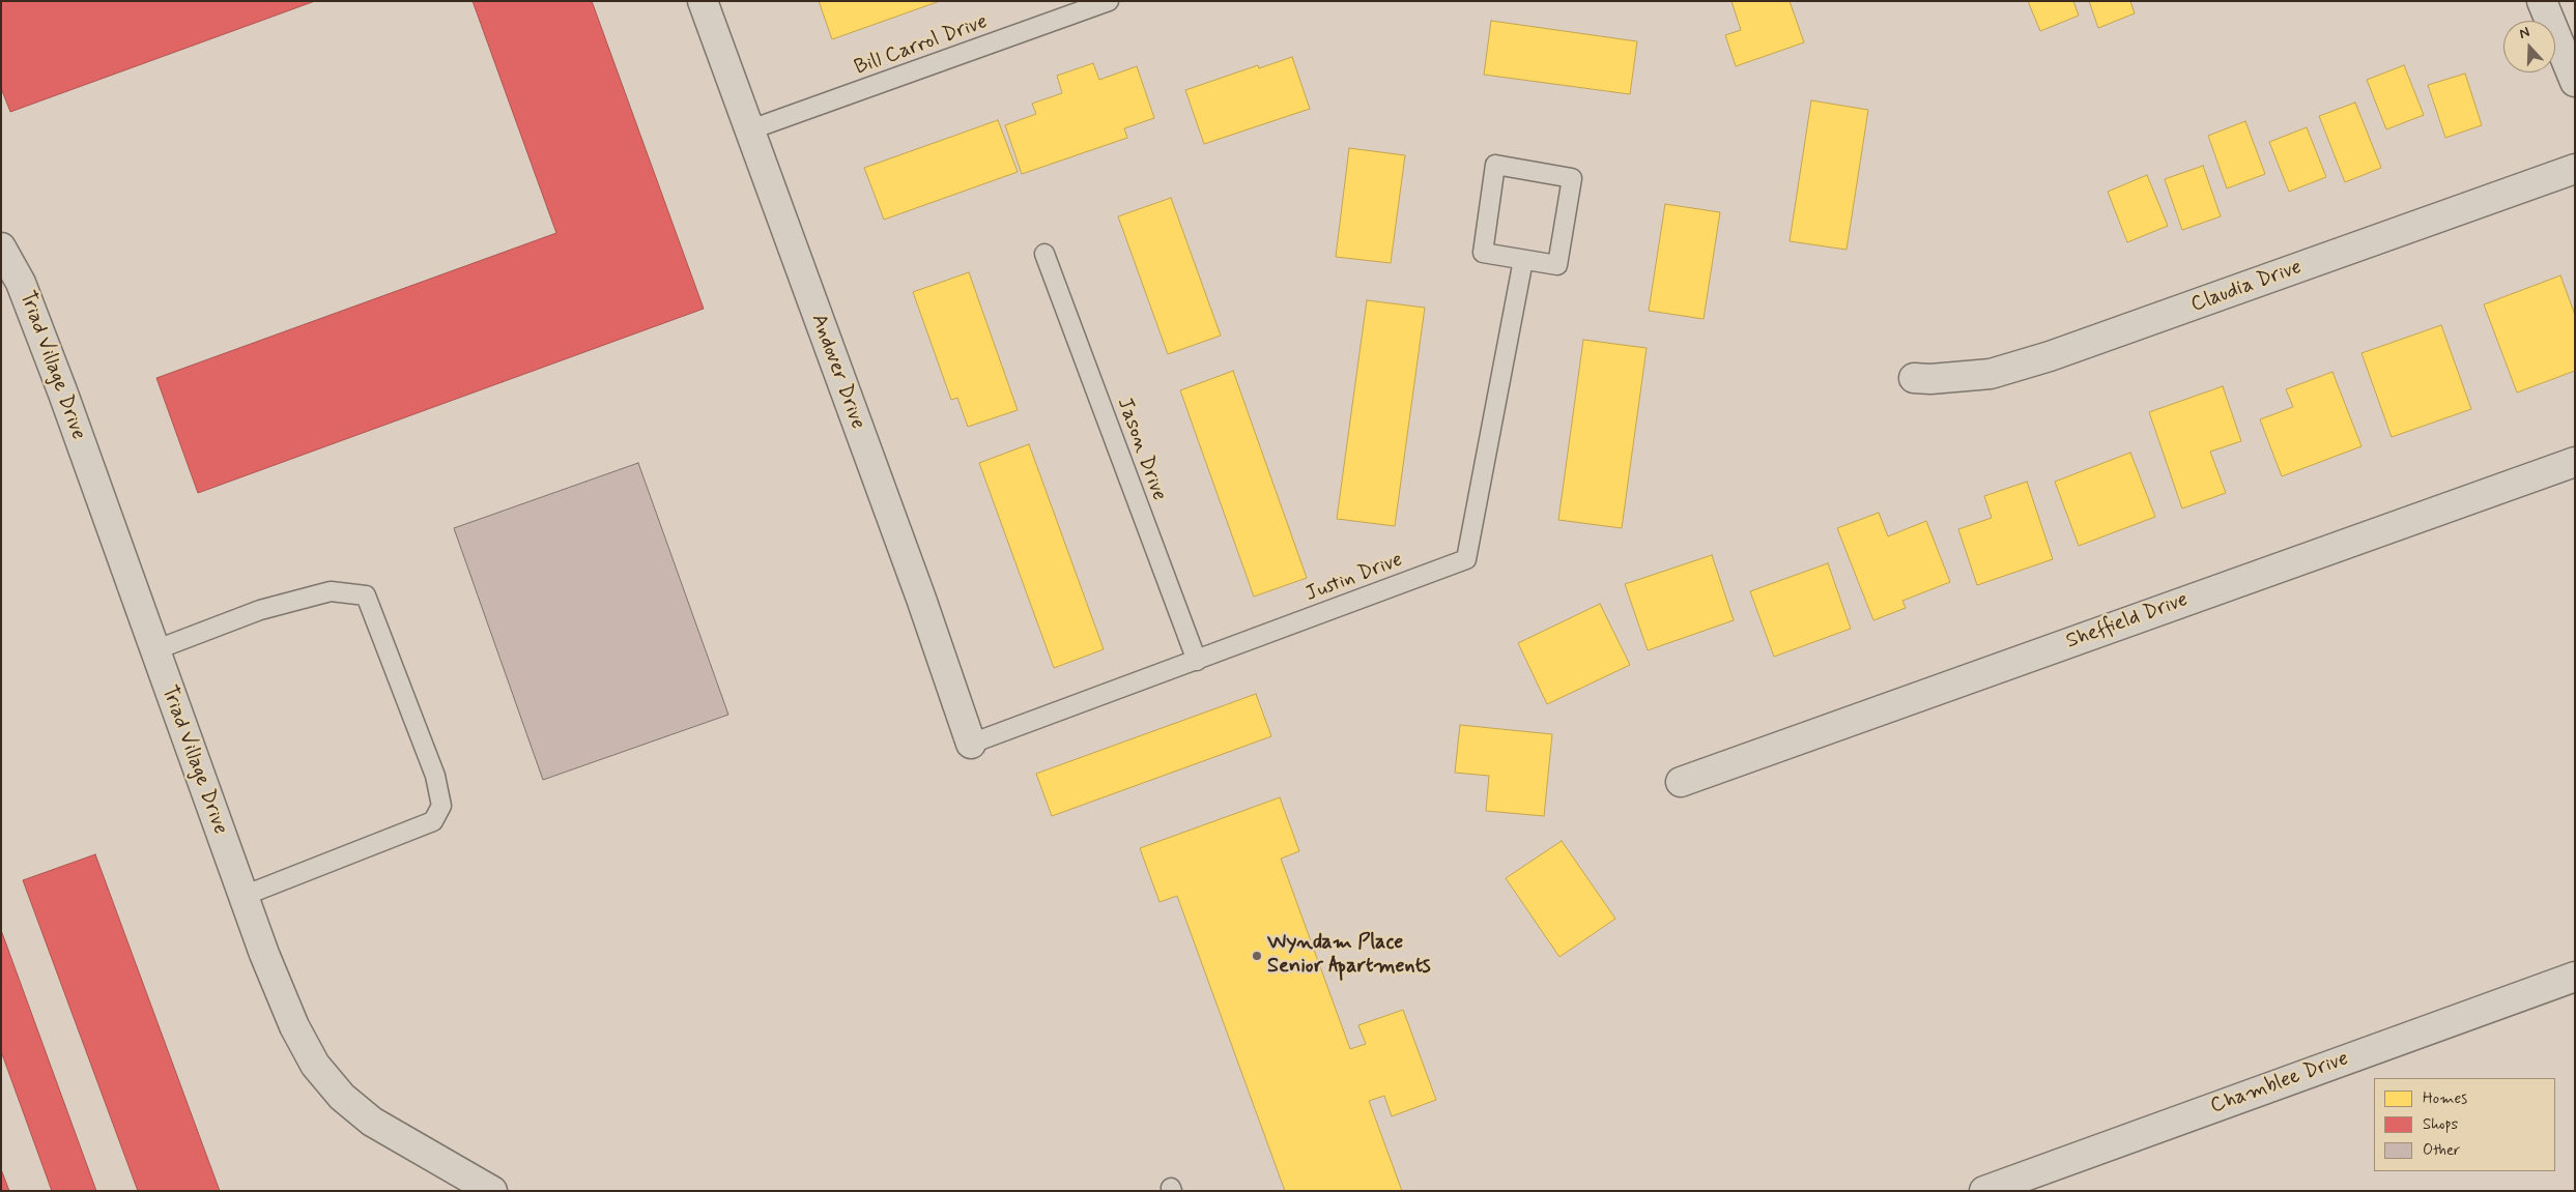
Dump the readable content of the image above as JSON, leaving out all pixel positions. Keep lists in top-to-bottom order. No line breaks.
{"streets":{"street":["Claudia Drive","Triad Village Drive","Andover Drive","Sheffield Drive","Chamblee Drive"],"lane":["Bill Carrol Drive","Jason Drive","Justin Drive"]},"crossings":[["Bill Carrol Drive","Andover Drive"],["Andover Drive","Justin Drive"],["Jason Drive","Justin Drive"]],"places":["Wyndam Place Senior Apartments"],"legend":["Homes","Shops","Other"],"north":"top"}
